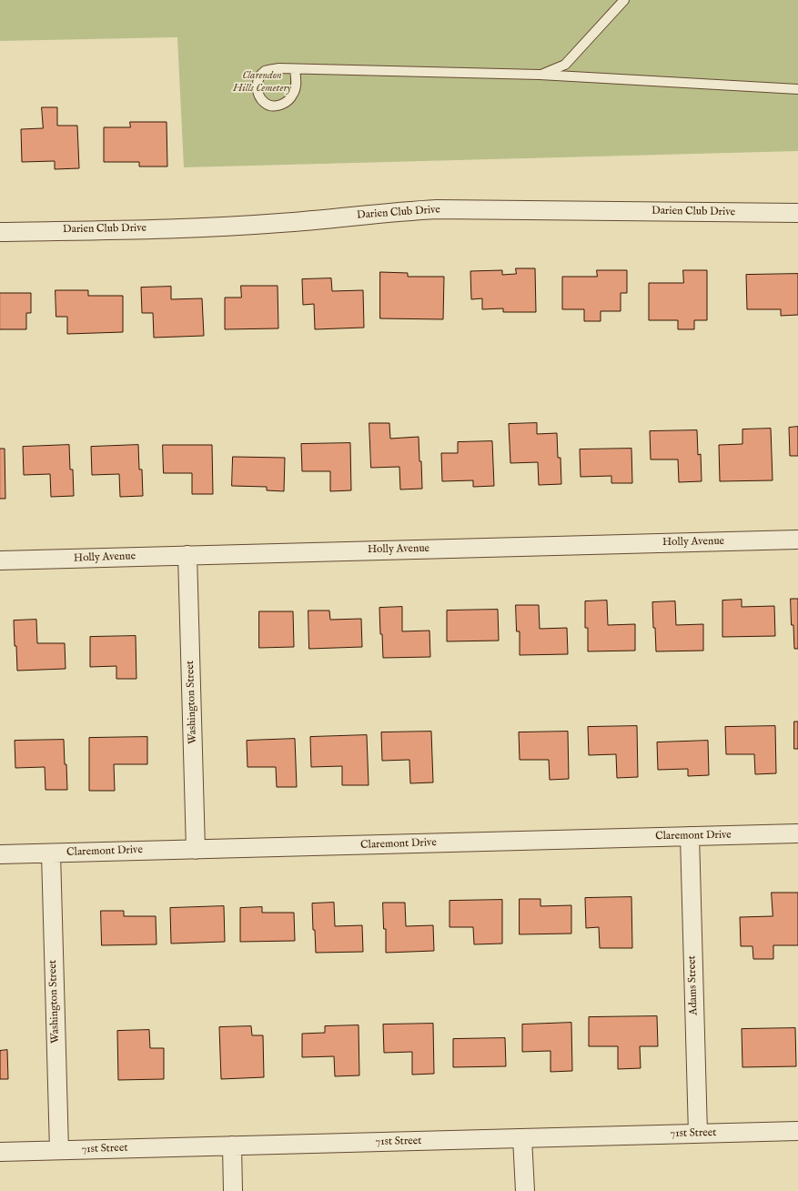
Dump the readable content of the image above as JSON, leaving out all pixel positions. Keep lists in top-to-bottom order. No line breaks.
{"streets":{"street":["Darien Club Drive","Holly Avenue","Washington Street","Claremont Drive","Adams Street","71st Street"]},"crossings":[["Holly Avenue","Washington Street"],["Washington Street","Claremont Drive"],["Washington Street","71st Street"],["Claremont Drive","Adams Street"],["Adams Street","71st Street"]],"parks":["Clarendon Hills Cemetery"]}
